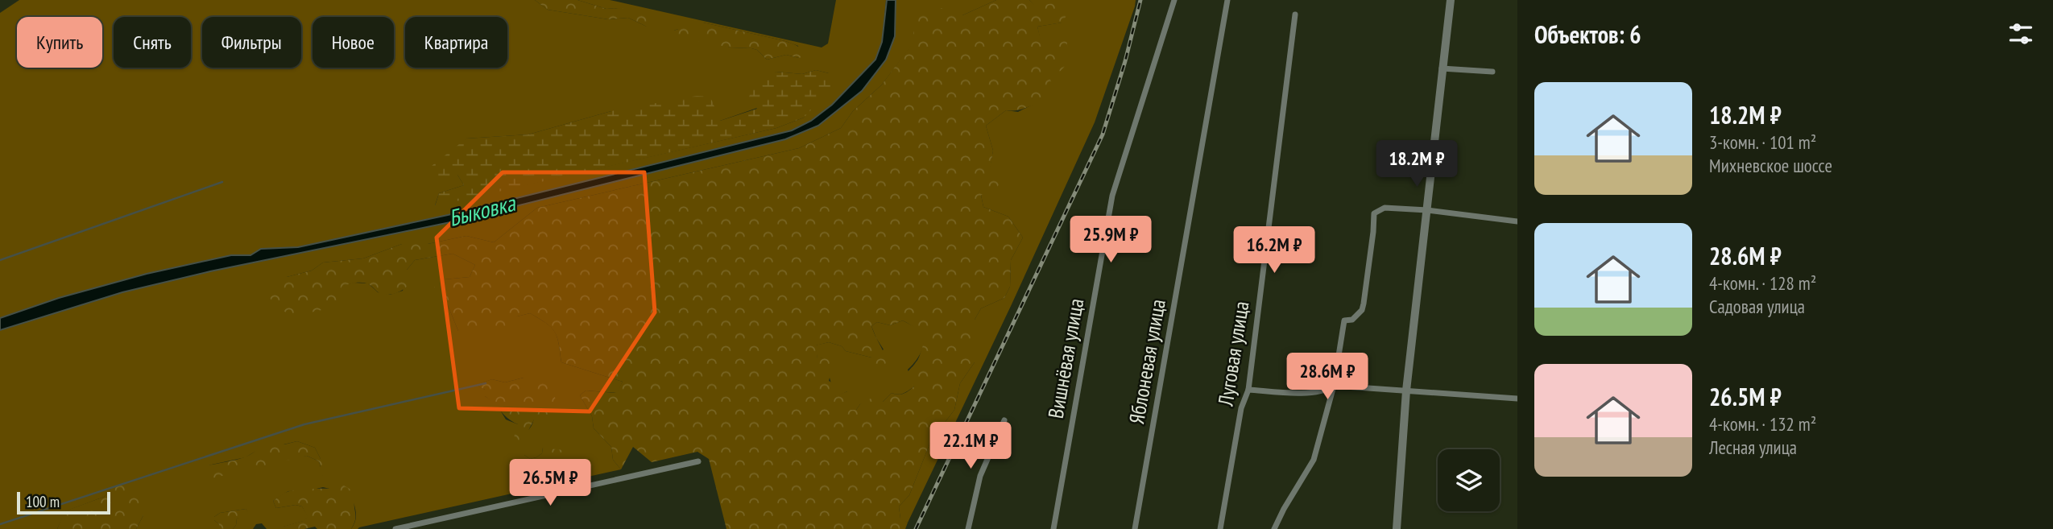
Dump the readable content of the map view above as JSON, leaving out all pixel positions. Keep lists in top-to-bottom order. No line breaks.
{"streets":{"street":["Луговая улица","Вишнёвая улица","Яблоневая улица"]},"water":["Быковка"],"scale_bar":"100 m","page":{"heading":"Объектов: 6","chip":["Купить","Снять","Фильтры","Новое","Квартира"],"list":[{"name":"18.2M ₽","note":"3-комн. · 101 m² · Михневское шоссе"},{"name":"28.6M ₽","note":"4-комн. · 128 m² · Садовая улица"},{"name":"26.5M ₽","note":"4-комн. · 132 m² · Лесная улица"}],"price":["18.2M ₽","25.9M ₽","16.2M ₽","28.6M ₽","22.1M ₽","26.5M ₽"],"scale":"100 m"}}
